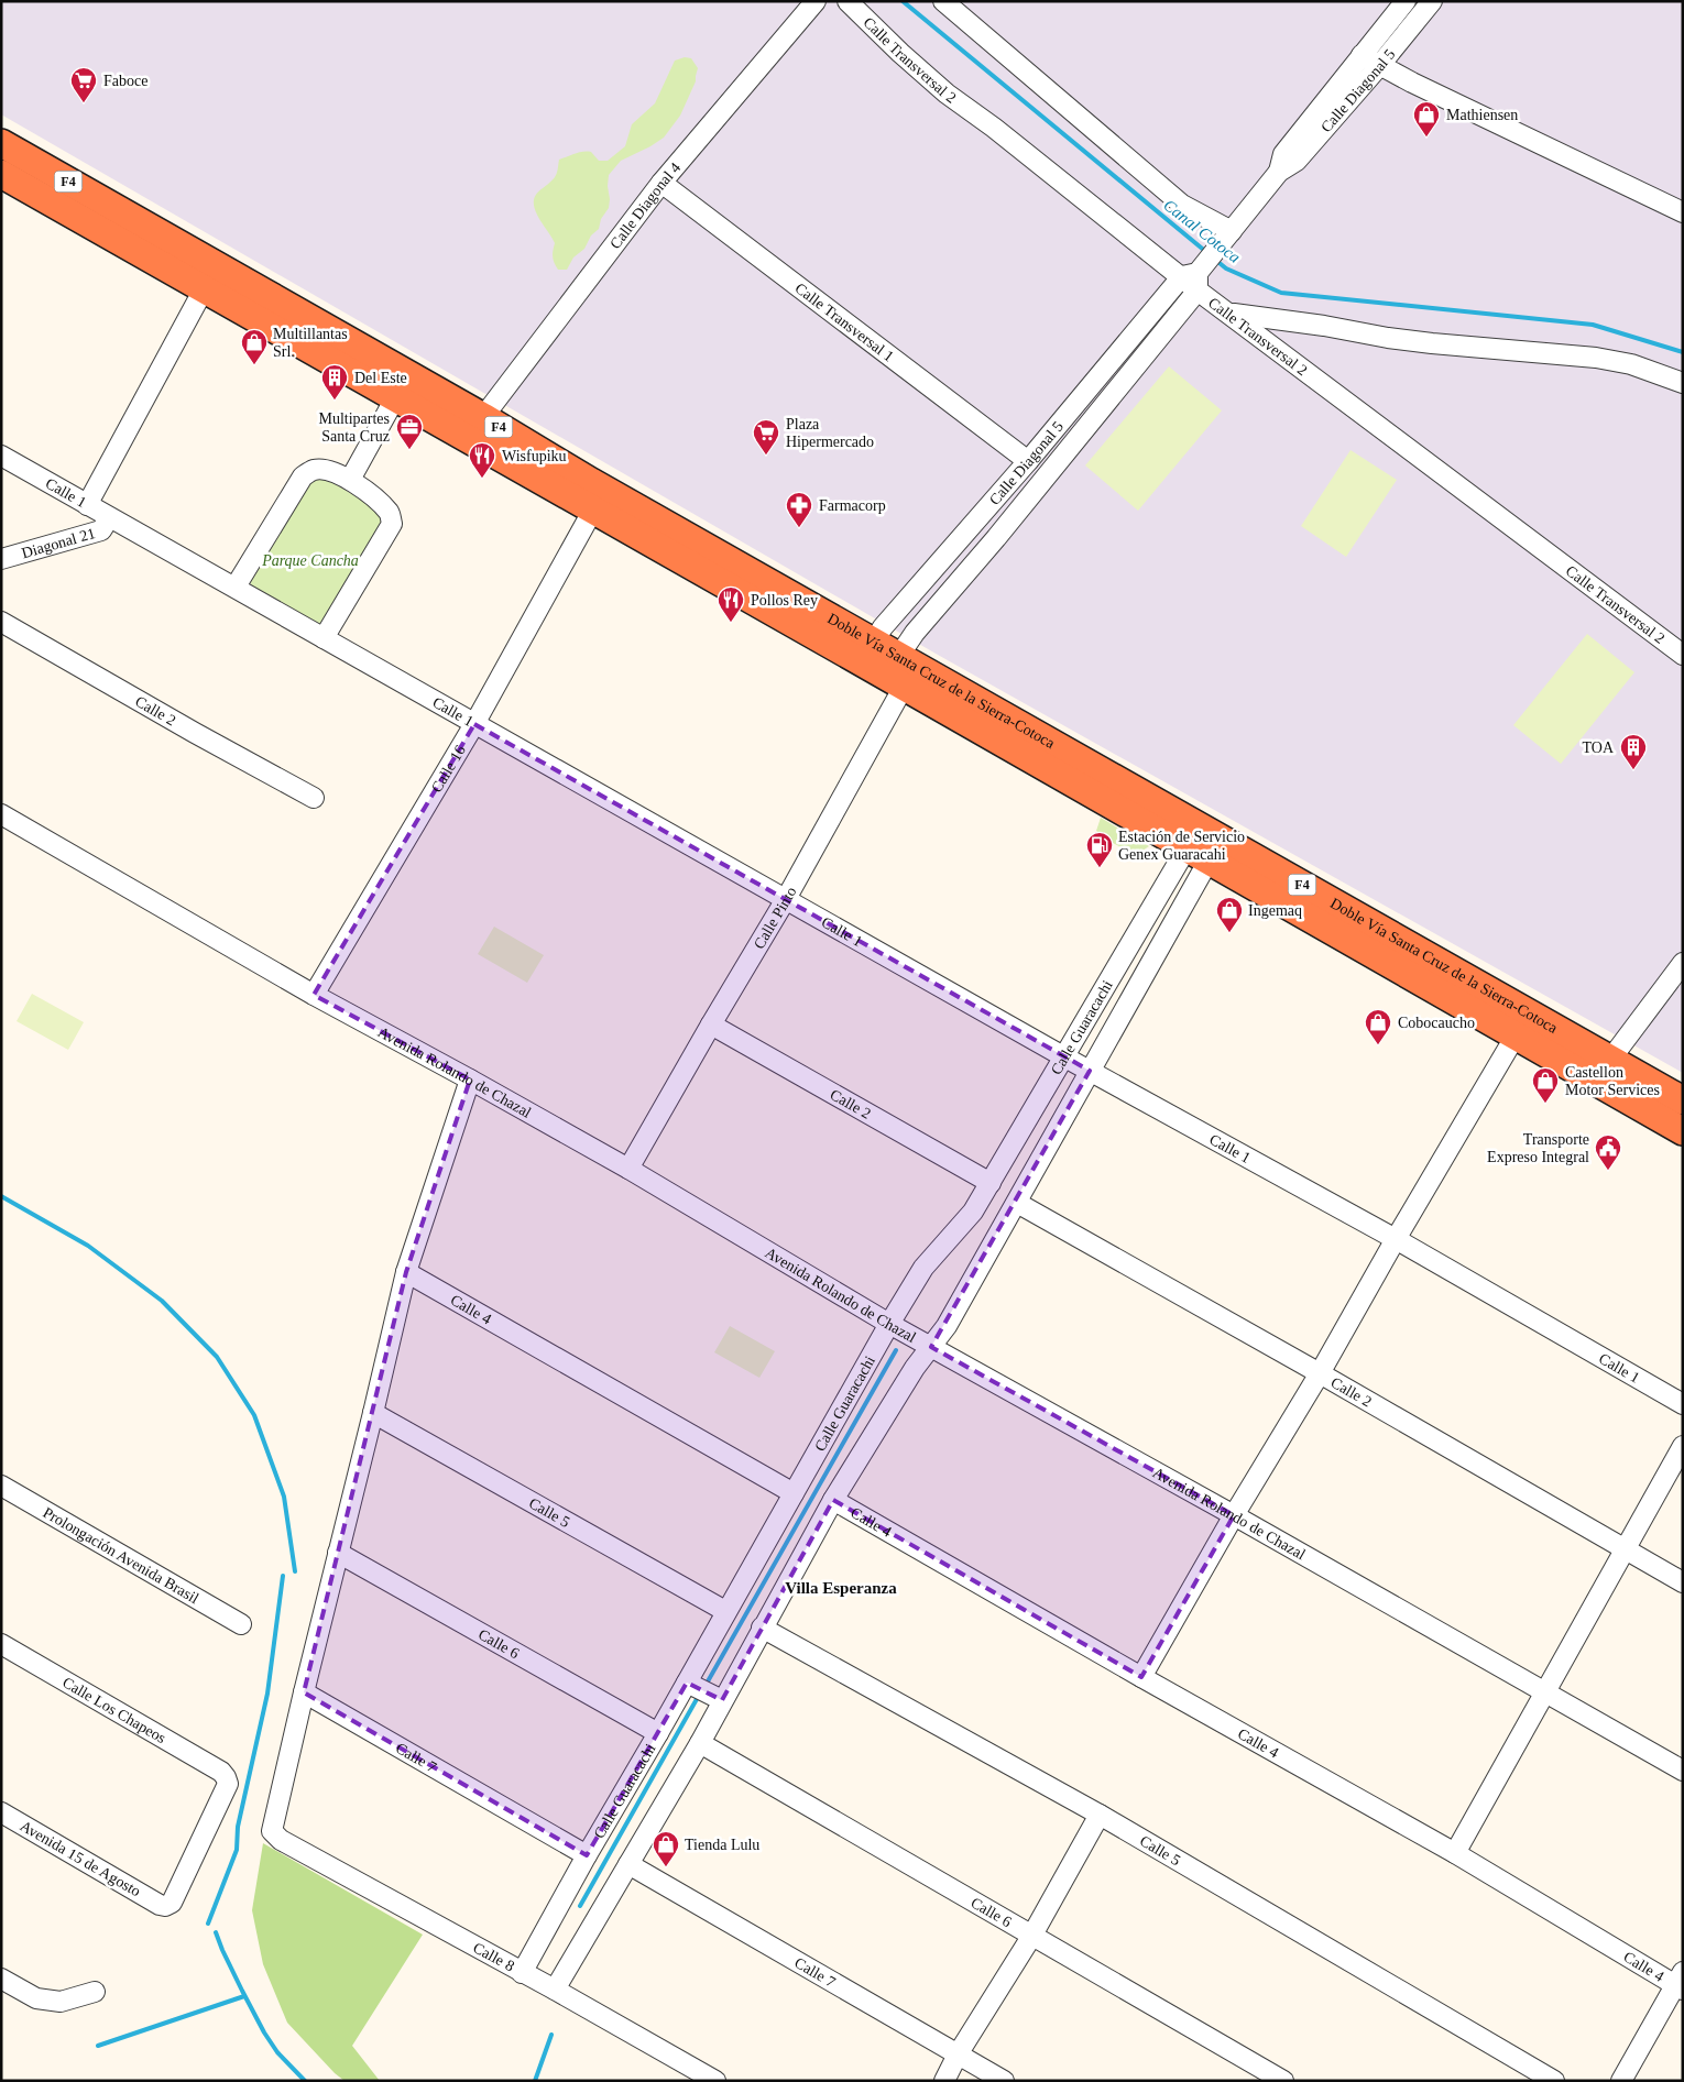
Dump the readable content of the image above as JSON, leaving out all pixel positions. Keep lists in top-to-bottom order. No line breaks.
{"streets":{"highway":["F4","Doble Vía Santa Cruz de la Sierra-Cotoca"],"street":["Calle Transversal 2","Calle Diagonal 5","Calle Diagonal 4","Calle Transversal 1","Calle 1","Diagonal 21","Calle 2","Calle 16","Calle Pinto","Calle Guaracachi","Avenida Rolando de Chazal","Calle 4","Calle 5","Prolongación Avenida Brasil","Calle 6","Calle Los Chapeos","Calle 7","Avenida 15 de Agosto","Calle 8"]},"crossings":[["Calle Transversal 2","Calle Diagonal 5"],["Calle Diagonal 5","Calle Transversal 1"],["Calle Diagonal 5","Doble Vía Santa Cruz de la Sierra-Cotoca"],["Calle Diagonal 5","Calle Pinto"],["Calle Diagonal 4","Calle Transversal 1"],["Calle Diagonal 4","Doble Vía Santa Cruz de la Sierra-Cotoca"],["Calle 1","Diagonal 21"],["Calle 1","Calle 16"],["Calle 1","Calle Pinto"],["Calle 1","Calle Guaracachi"],["Doble Vía Santa Cruz de la Sierra-Cotoca","Calle 16"],["Doble Vía Santa Cruz de la Sierra-Cotoca","Calle Pinto"],["Doble Vía Santa Cruz de la Sierra-Cotoca","Calle Guaracachi"],["Calle 2","Calle Pinto"],["Calle 2","Calle Guaracachi"],["Calle 16","Avenida Rolando de Chazal"],["Calle Pinto","Avenida Rolando de Chazal"],["Calle Guaracachi","Avenida Rolando de Chazal"],["Calle Guaracachi","Calle 4"],["Calle Guaracachi","Calle 5"],["Calle Guaracachi","Calle 6"],["Calle Guaracachi","Calle 7"],["Calle Guaracachi","Calle 8"],["Calle Los Chapeos","Avenida 15 de Agosto"],["Calle 7","Calle 8"]],"districts":["Villa Esperanza"],"water":["Canal Cotoca"],"parks":["Parque Cancha"],"places":{"supermarket":["Faboce","Plaza Hipermercado"],"shop":["Mathiensen","Multillantas Srl.","Ingemaq","Cobocaucho","Castellon Motor Services","Tienda Lulu"],"building":["Del Este","TOA"],"office":["Multipartes Santa Cruz"],"restaurant":["Wisfupiku","Pollos Rey"],"pharmacy":["Farmacorp"],"fuel station":["Estación de Servicio Genex Guaracahi"],"public building":["Transporte Expreso Integral"]}}
